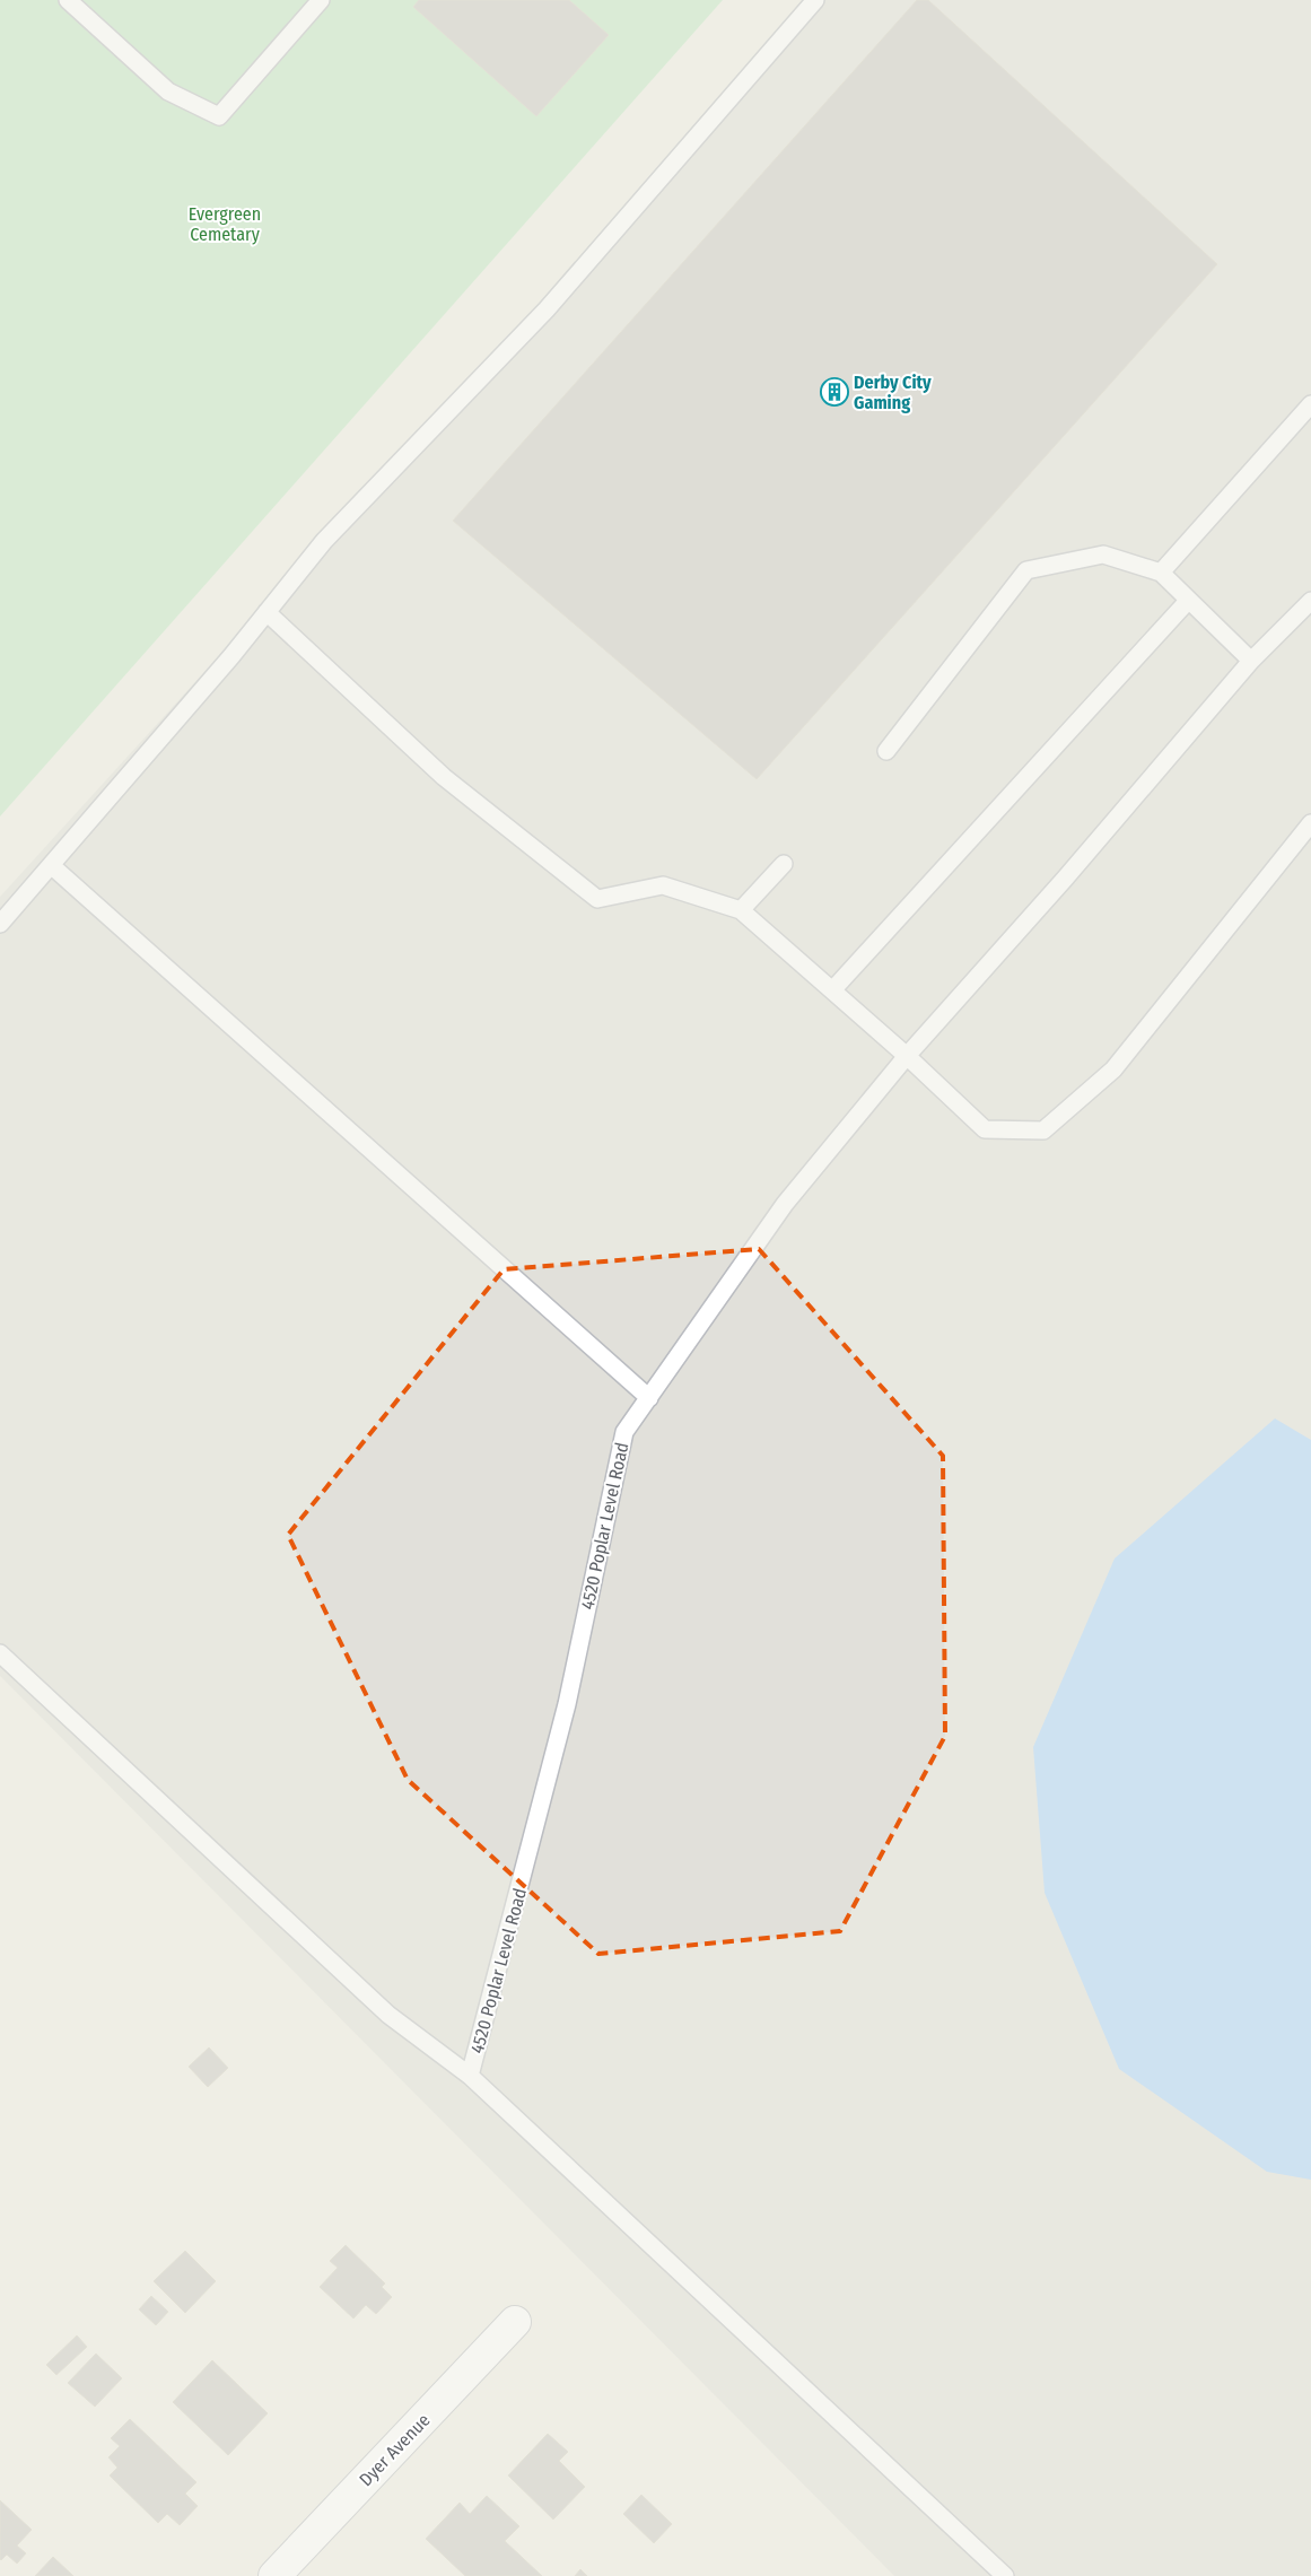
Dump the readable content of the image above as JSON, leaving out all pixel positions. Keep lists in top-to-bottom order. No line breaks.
{"streets":{"street":["Dyer Avenue"],"lane":["4520 Poplar Level Road"]},"parks":["Evergreen Cemetary"],"places":{"building":["Derby City Gaming"]}}
